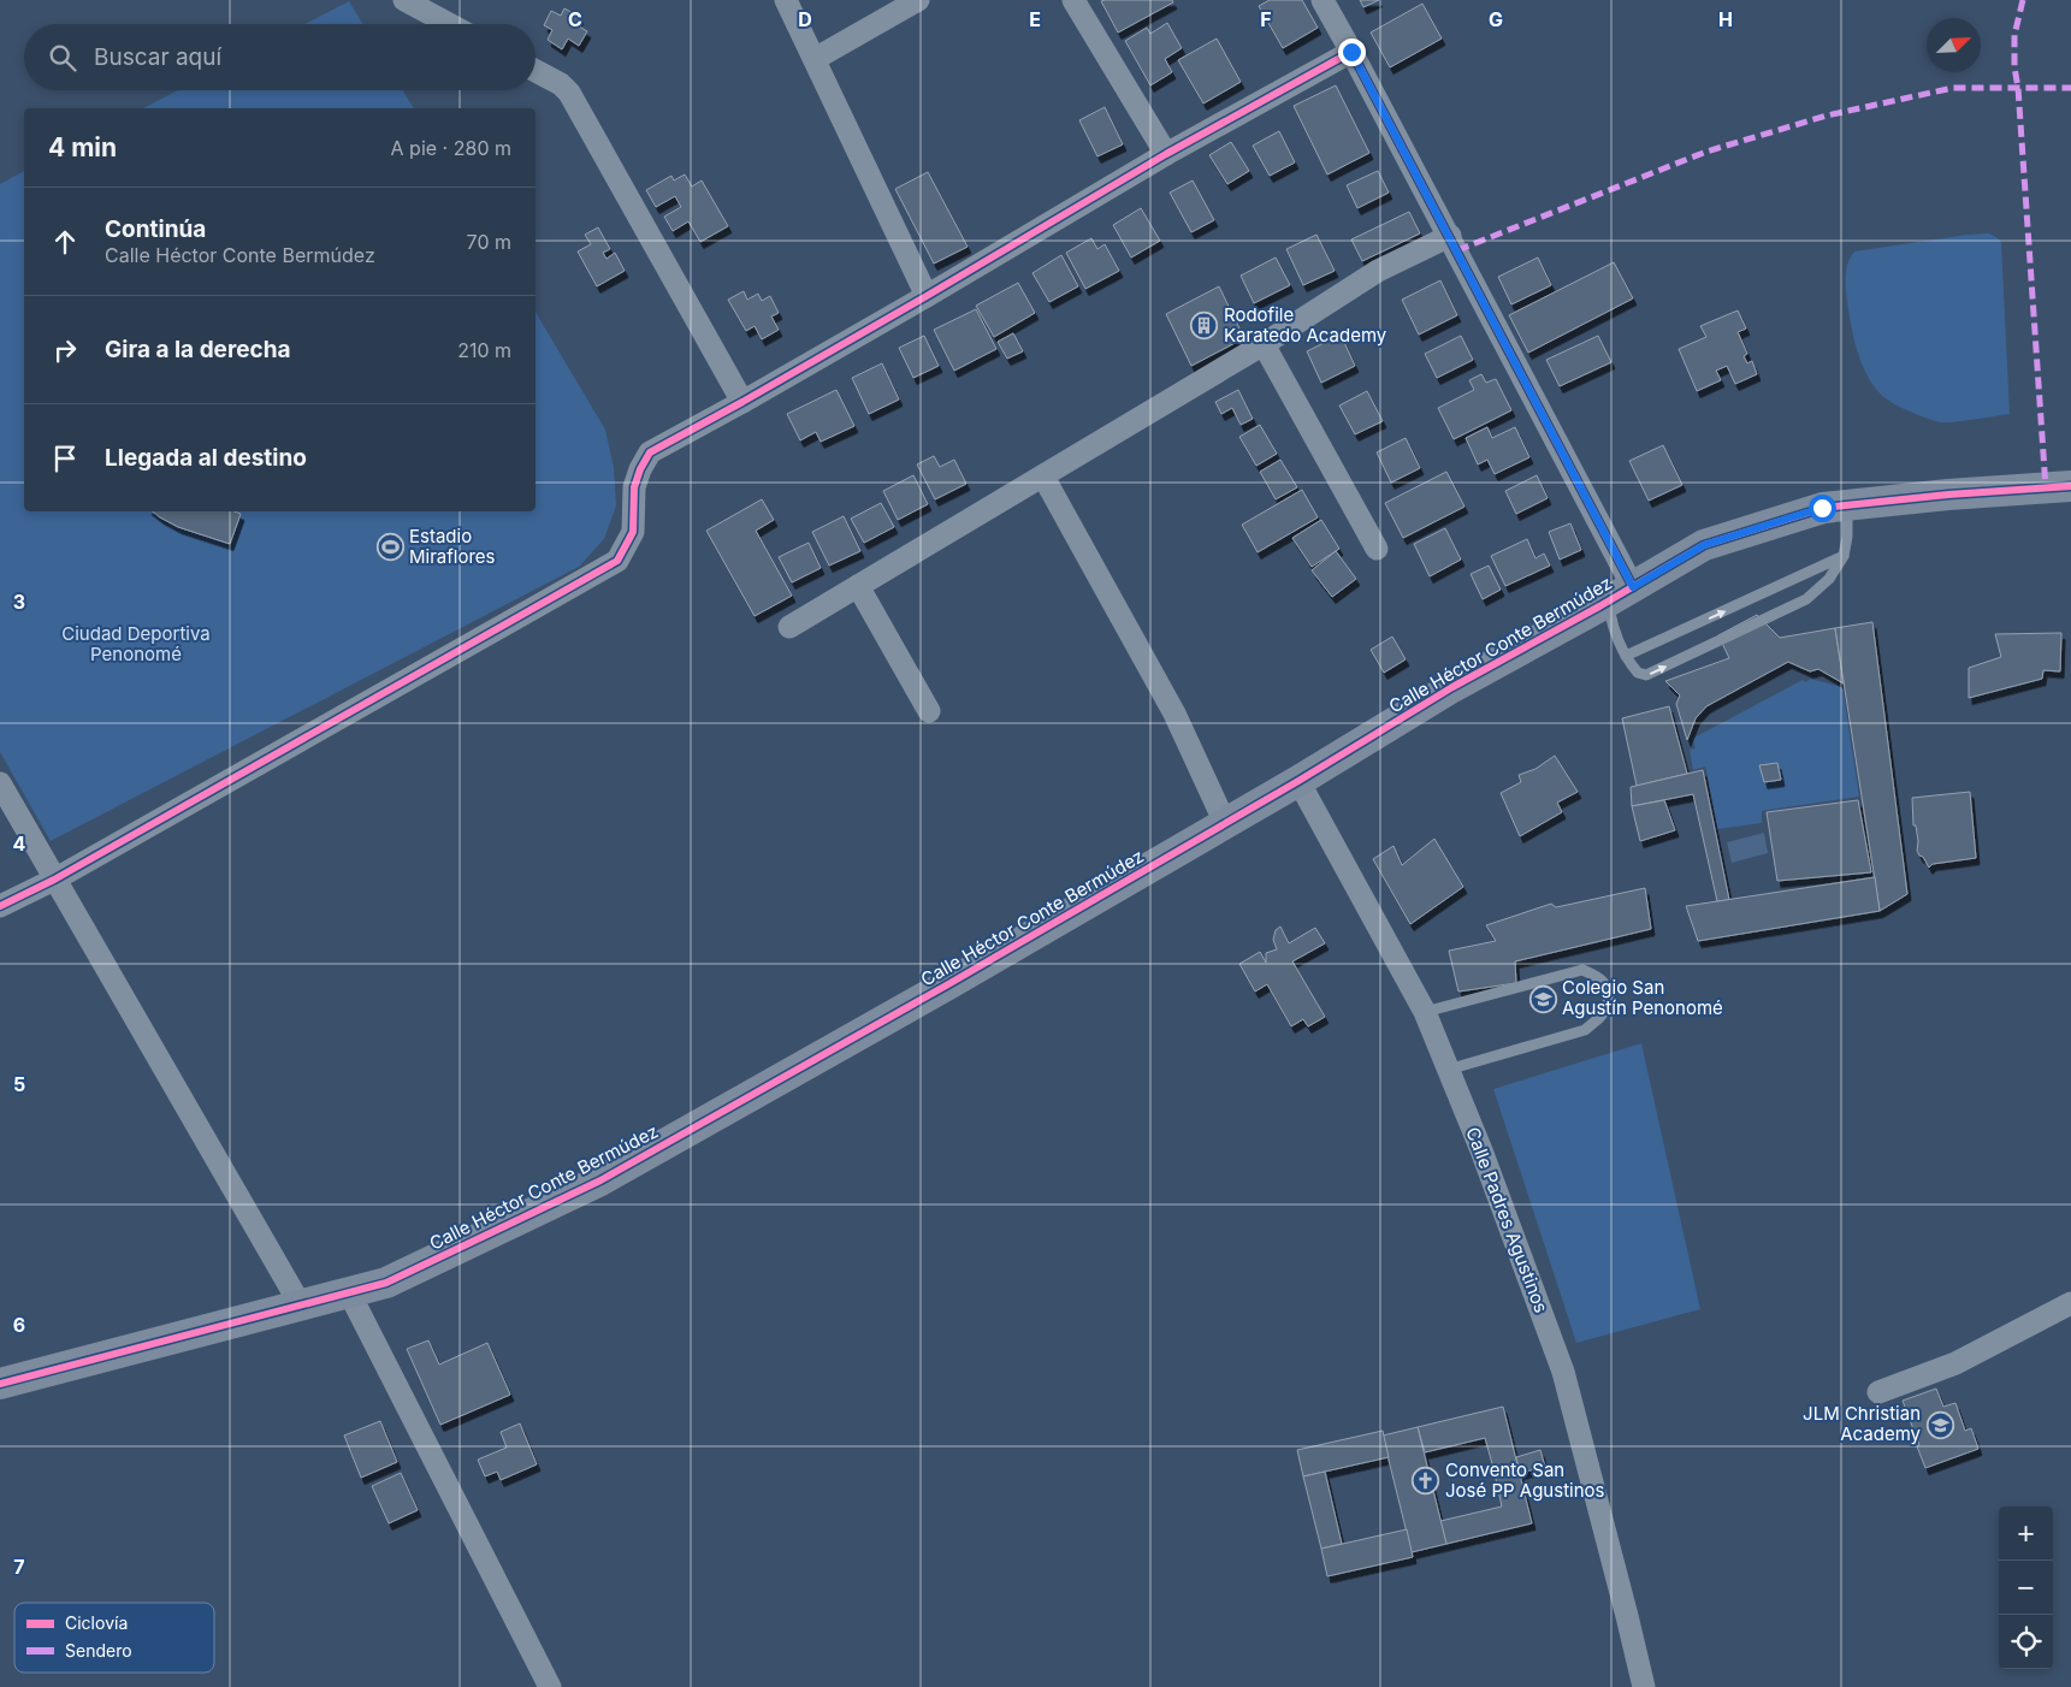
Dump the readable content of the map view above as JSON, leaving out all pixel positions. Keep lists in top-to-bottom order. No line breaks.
{"streets":{"street":["Calle Héctor Conte Bermúdez","Calle Padres Agustinos"]},"crossings":[["Calle Héctor Conte Bermúdez","Calle Padres Agustinos"]],"parks":["Ciudad Deportiva Penonomé"],"places":{"building":["Rodofile Karatedo Academy"],"sports":["Estadio Miraflores"],"school or university":["Colegio San Agustín Penonomé","JLM Christian Academy"],"church":["Convento San José PP Agustinos"]},"legend":["Ciclovía","Sendero"],"north":"top right","page":{"search":"Buscar aquí","heading":["4 min","A pie · 280 m"],"list":[["Continúa","Calle Héctor Conte Bermúdez","70 m"],["Gira a la derecha","210 m"],"Llegada al destino"],"map_buttons":["+","−"]},"grid":{"columns":["C","D","E","F","G","H"],"rows":["3","4","5","6","7"]}}
